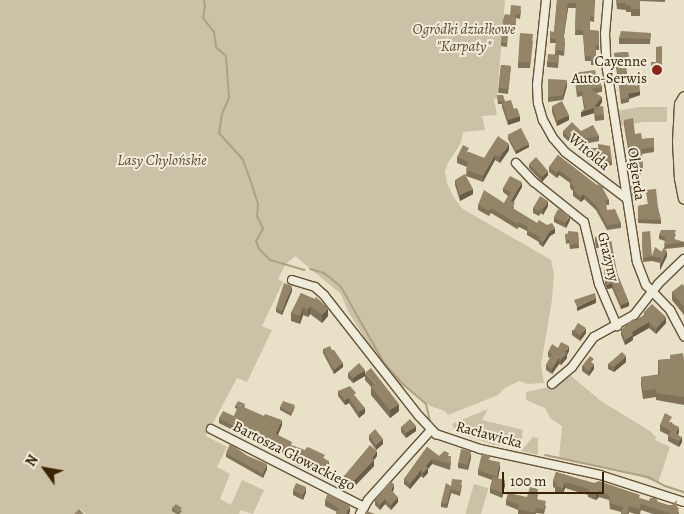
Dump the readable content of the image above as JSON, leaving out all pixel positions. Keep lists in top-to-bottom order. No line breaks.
{"streets":{"street":["Witolda","Olgierda","Grażyny","Racławicka","Bartosza Głowackiego"]},"crossings":[["Witolda","Olgierda"]],"parks":["Ogródki działkowe \"Karpaty\"","Lasy Chylońskie"],"places":["Cayenne Auto-Serwis"],"scale_bar":"100 m","north":"top left"}
